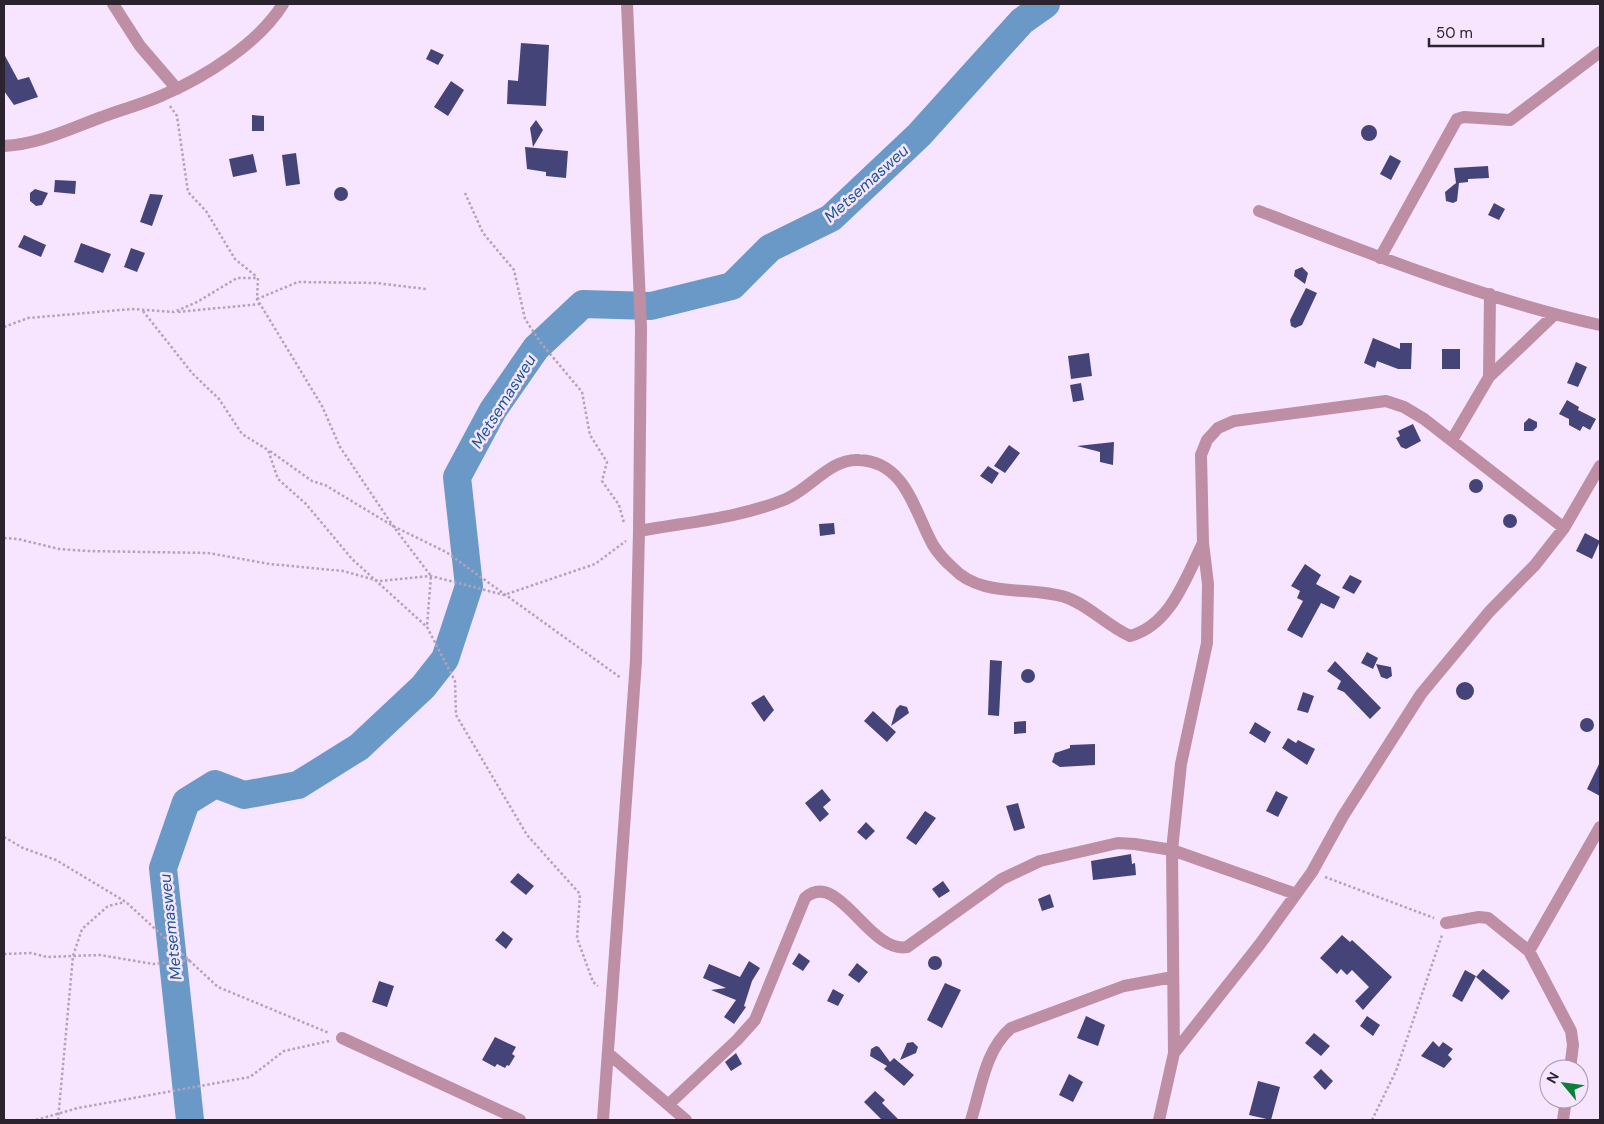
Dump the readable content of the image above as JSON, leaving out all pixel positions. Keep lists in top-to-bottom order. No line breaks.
{"water":["Metsemasweu"],"scale_bar":"50 m","north":"top left"}
